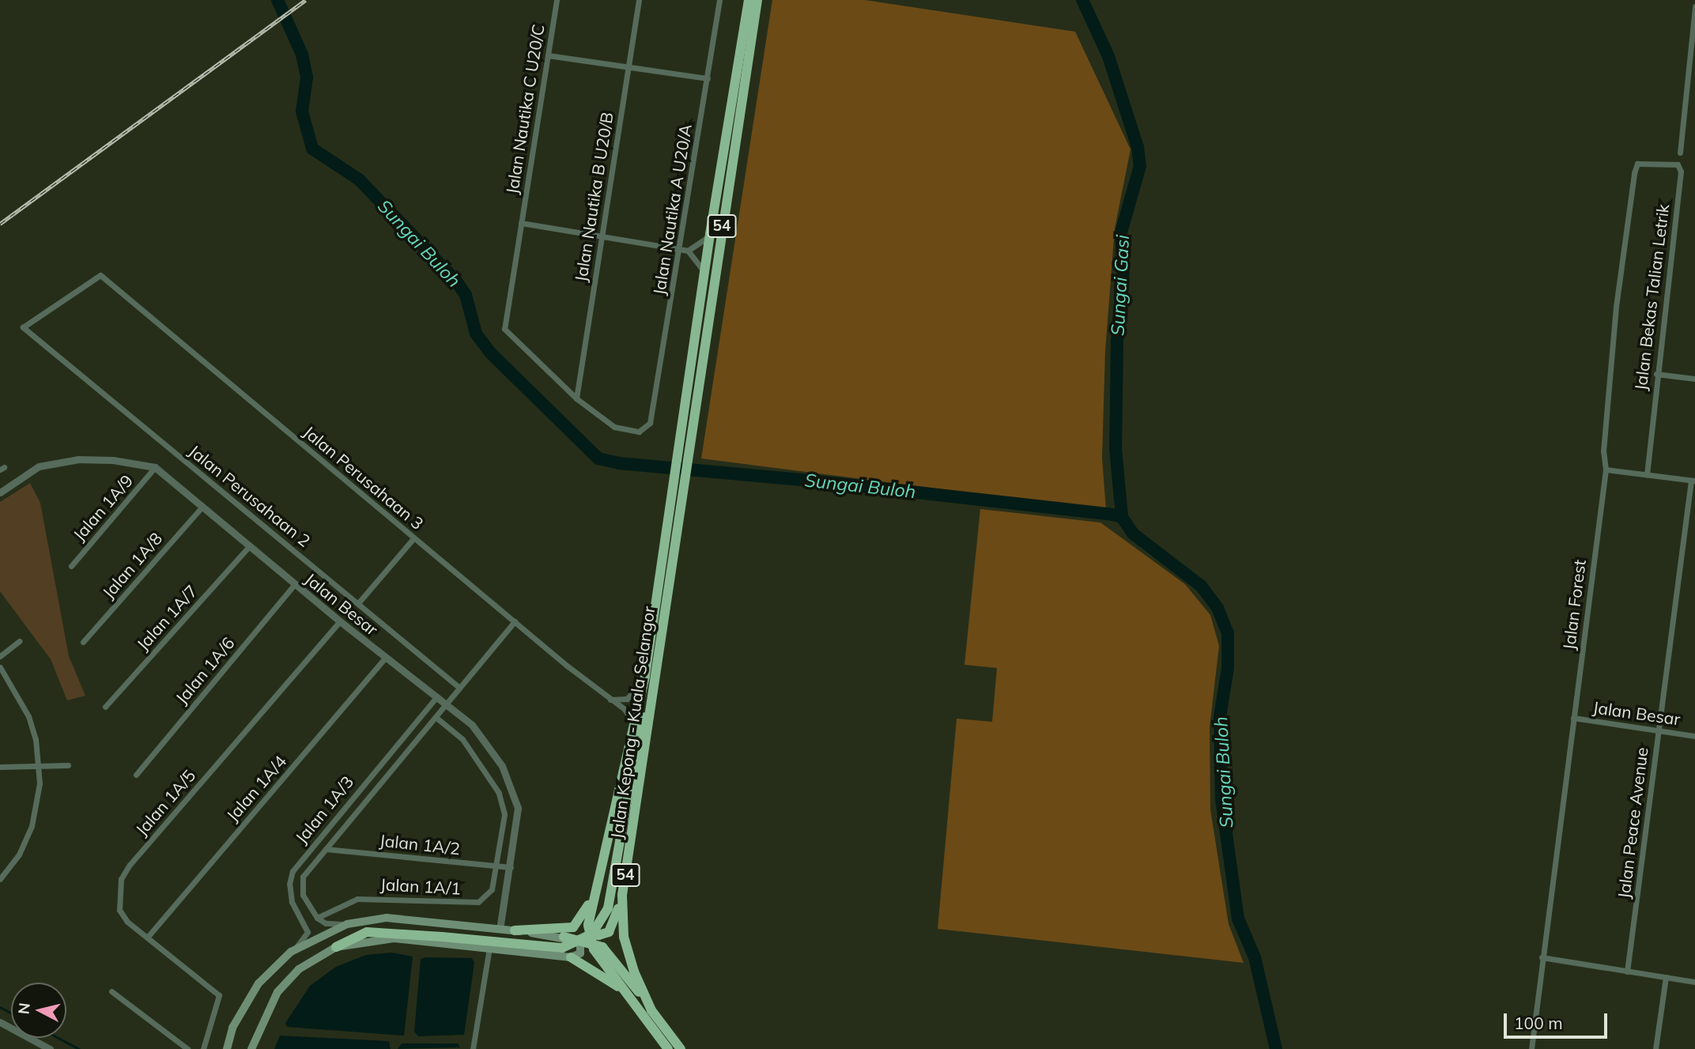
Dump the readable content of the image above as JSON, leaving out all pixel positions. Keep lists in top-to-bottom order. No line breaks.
{"streets":{"highway":["54","Jalan Kepong - Kuala Selangor"],"street":["Jalan Nautika C U20/C","Jalan Nautika B U20/B","Jalan Nautika A U20/A","Jalan Bekas Talian Letrik","Jalan Perusahaan 3","Jalan Perusahaan 2","Jalan 1A/9","Jalan 1A/8","Jalan Besar","Jalan Forest","Jalan 1A/7","Jalan 1A/6","Jalan 1A/4","Jalan 1A/5","Jalan 1A/3","Jalan Peace Avenue","Jalan 1A/2","Jalan 1A/1"]},"crossings":[["Jalan Nautika C U20/C","Jalan Nautika B U20/B"],["Jalan Nautika C U20/C","Jalan Nautika A U20/A"],["Jalan Nautika B U20/B","Jalan Nautika A U20/A"],["54","Jalan Perusahaan 3"],["54","Jalan Kepong - Kuala Selangor"],["Jalan Bekas Talian Letrik","Jalan Forest"],["Jalan Perusahaan 3","Jalan Perusahaan 2"],["Jalan Perusahaan 3","Jalan Kepong - Kuala Selangor"],["Jalan Perusahaan 3","Jalan 1A/3"],["Jalan Perusahaan 2","Jalan 1A/3"],["Jalan 1A/9","Jalan Besar"],["Jalan 1A/8","Jalan Besar"],["Jalan Besar","Jalan Forest"],["Jalan Besar","Jalan 1A/7"],["Jalan Besar","Jalan 1A/6"],["Jalan Besar","Jalan 1A/4"],["Jalan Besar","Jalan 1A/5"],["Jalan Besar","Jalan 1A/3"],["Jalan Besar","Jalan Peace Avenue"],["Jalan Besar","Jalan 1A/2"],["Jalan 1A/4","Jalan 1A/5"],["Jalan 1A/3","Jalan 1A/2"],["Jalan 1A/3","Jalan 1A/1"],["Jalan 1A/2","Jalan 1A/1"]],"water":["Sungai Buloh","Sungai Gasi"],"scale_bar":"100 m","north":"left"}
